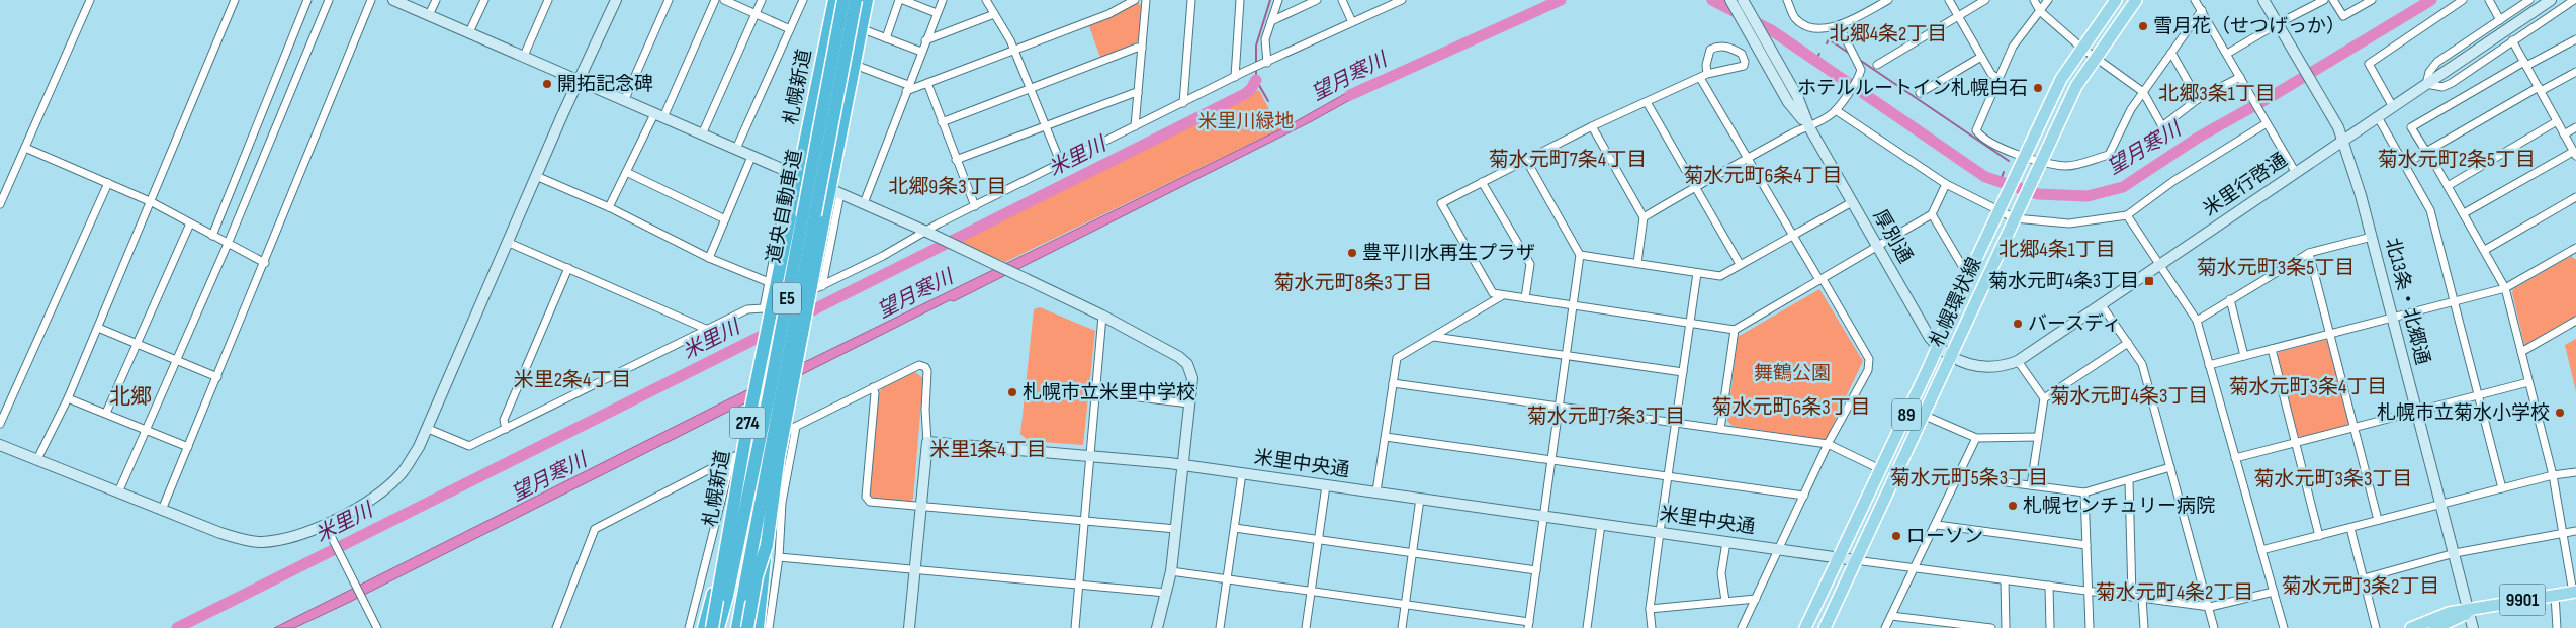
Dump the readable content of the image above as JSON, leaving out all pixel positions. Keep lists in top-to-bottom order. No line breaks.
{"streets":{"highway":["札幌新道","道央自動車道","E5","274"],"main road":["札幌環状線","89","9901"],"street":["米里行啓通","厚別通","北13条・北郷通","米里中央通"]},"crossings":[["米里行啓通","厚別通"],["米里行啓通","北13条・北郷通"],["米里行啓通","札幌環状線"],["道央自動車道","E5"],["厚別通","札幌環状線"],["北13条・北郷通","9901"],["札幌環状線","米里中央通"]],"districts":["北郷4条2丁目","北郷3条1丁目","菊水元町7条4丁目","菊水元町2条5丁目","菊水元町6条4丁目","北郷9条3丁目","北郷4条1丁目","菊水元町3条5丁目","菊水元町8条3丁目","米里2条4丁目","菊水元町3条4丁目","北郷","菊水元町4条3丁目","菊水元町6条3丁目","菊水元町7条3丁目","米里1条4丁目","菊水元町5条3丁目","菊水元町3条3丁目","菊水元町3条2丁目","菊水元町4条2丁目"],"water":["望月寒川","米里川"],"parks":["米里川緑地","舞鶴公園"],"places":{"other":["雪月花（せつげっか）","開拓記念碑","ホテルルートイン札幌白石","豊平川水再生プラザ","バースディ","札幌市立米里中学校","札幌市立菊水小学校","札幌センチュリー病院","ローソン"],"transit":["菊水元町4条3丁目"]}}
